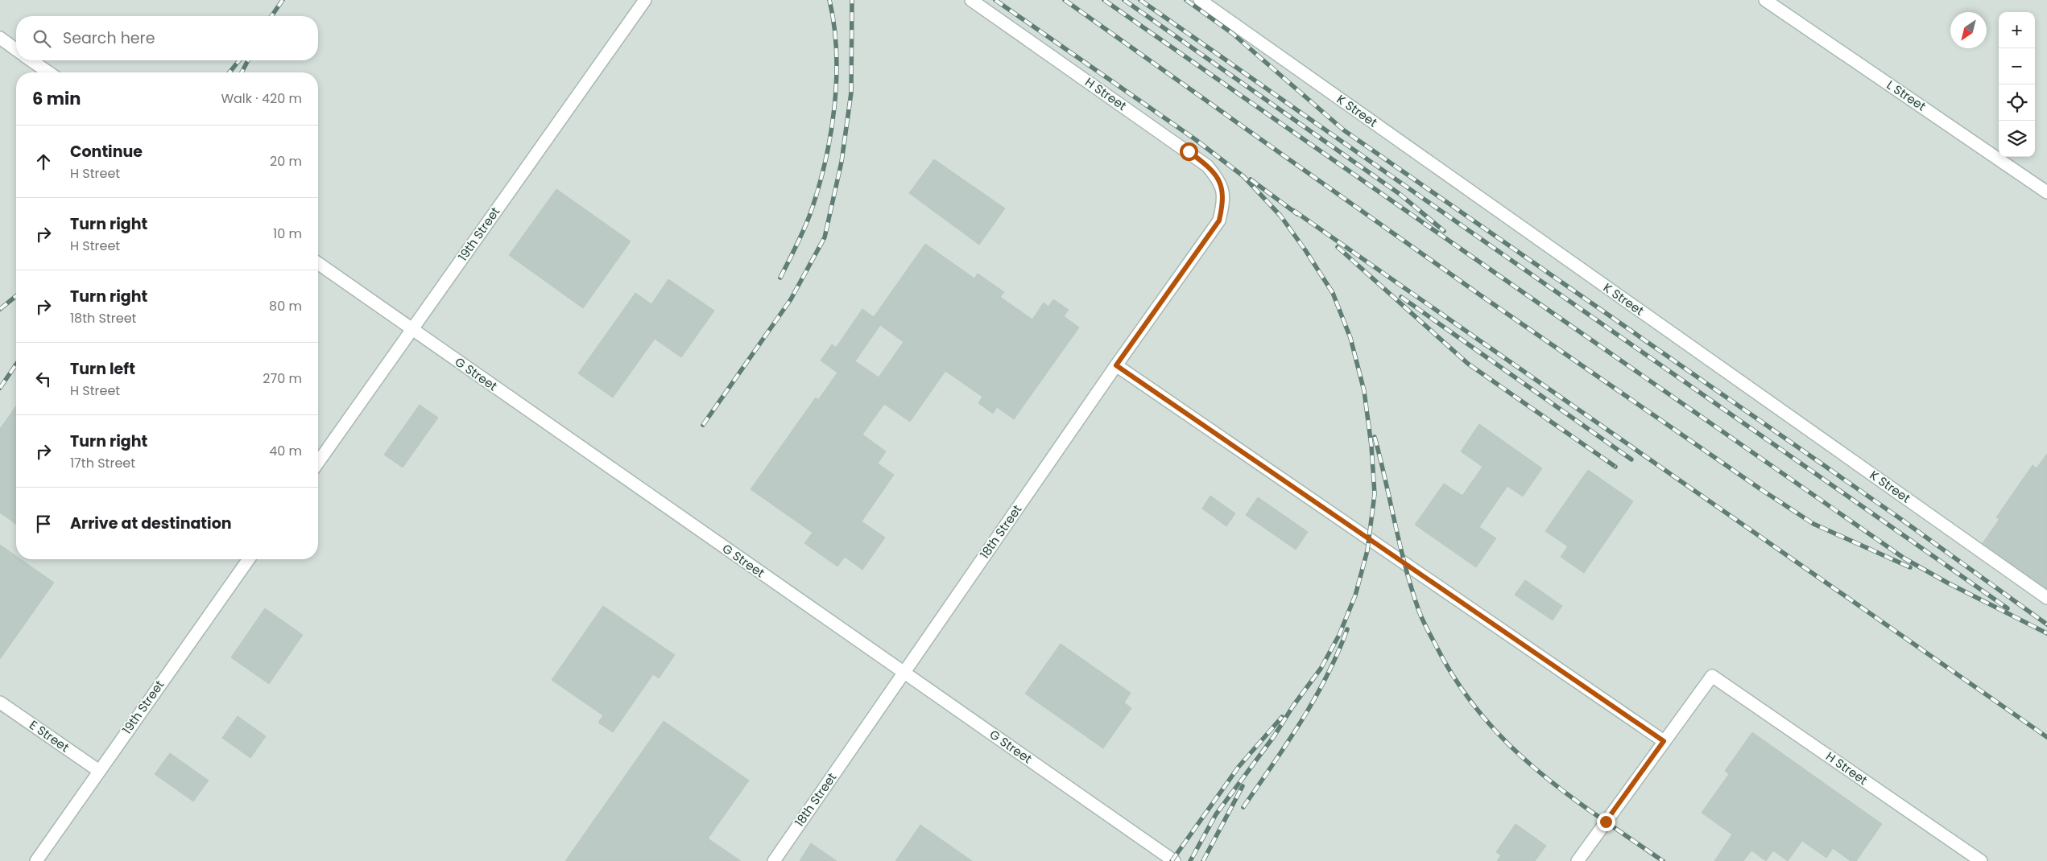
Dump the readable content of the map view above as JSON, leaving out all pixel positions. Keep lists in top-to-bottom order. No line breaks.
{"streets":{"lane":["H Street","L Street","K Street","19th Street","G Street","18th Street","E Street"]},"crossings":[["H Street","18th Street"],["19th Street","G Street"],["19th Street","E Street"],["G Street","18th Street"]],"north":"bottom left","page":{"map_buttons":["+","−"],"search":"Search here","heading":["6 min","Walk · 420 m"],"list":[["Continue","H Street","20 m"],["Turn right","H Street","10 m"],["Turn right","18th Street","80 m"],["Turn left","H Street","270 m"],["Turn right","17th Street","40 m"],"Arrive at destination"]}}
